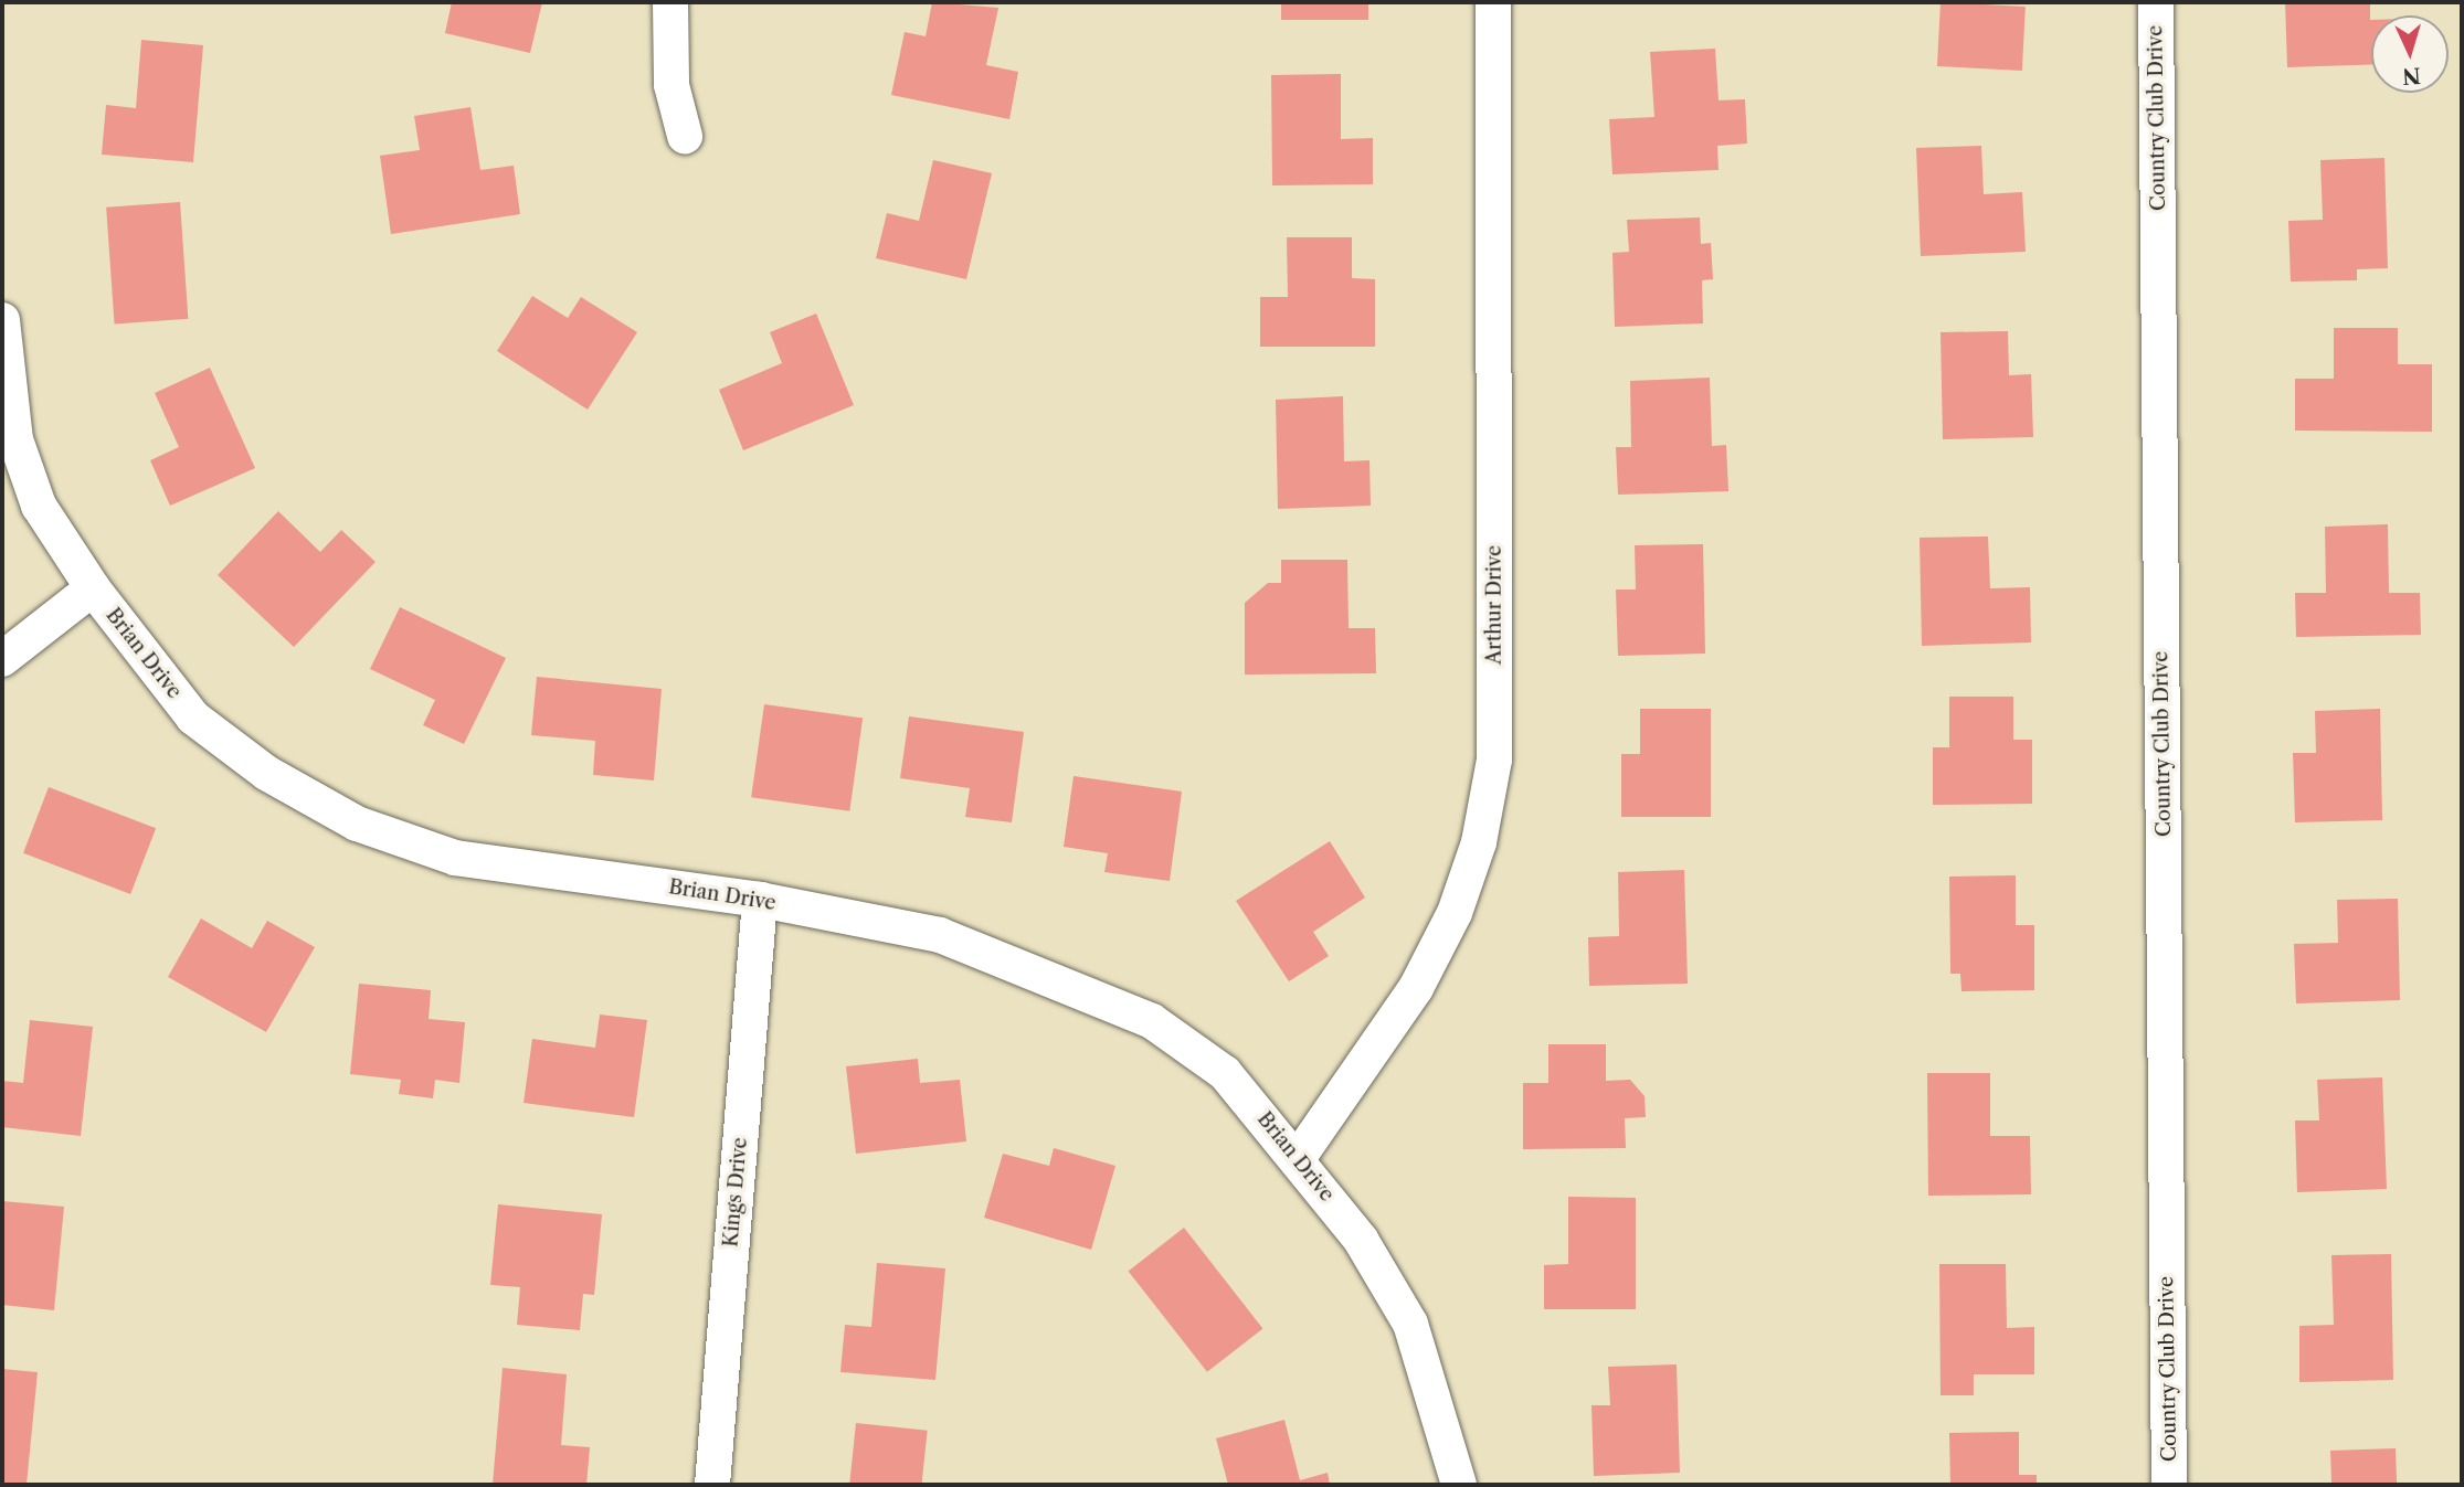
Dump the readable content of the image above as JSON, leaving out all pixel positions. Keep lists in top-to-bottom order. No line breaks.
{"streets":{"street":["Country Club Drive","Arthur Drive","Brian Drive","Kings Drive"]},"crossings":[["Arthur Drive","Brian Drive"],["Brian Drive","Kings Drive"]],"north":"bottom"}
